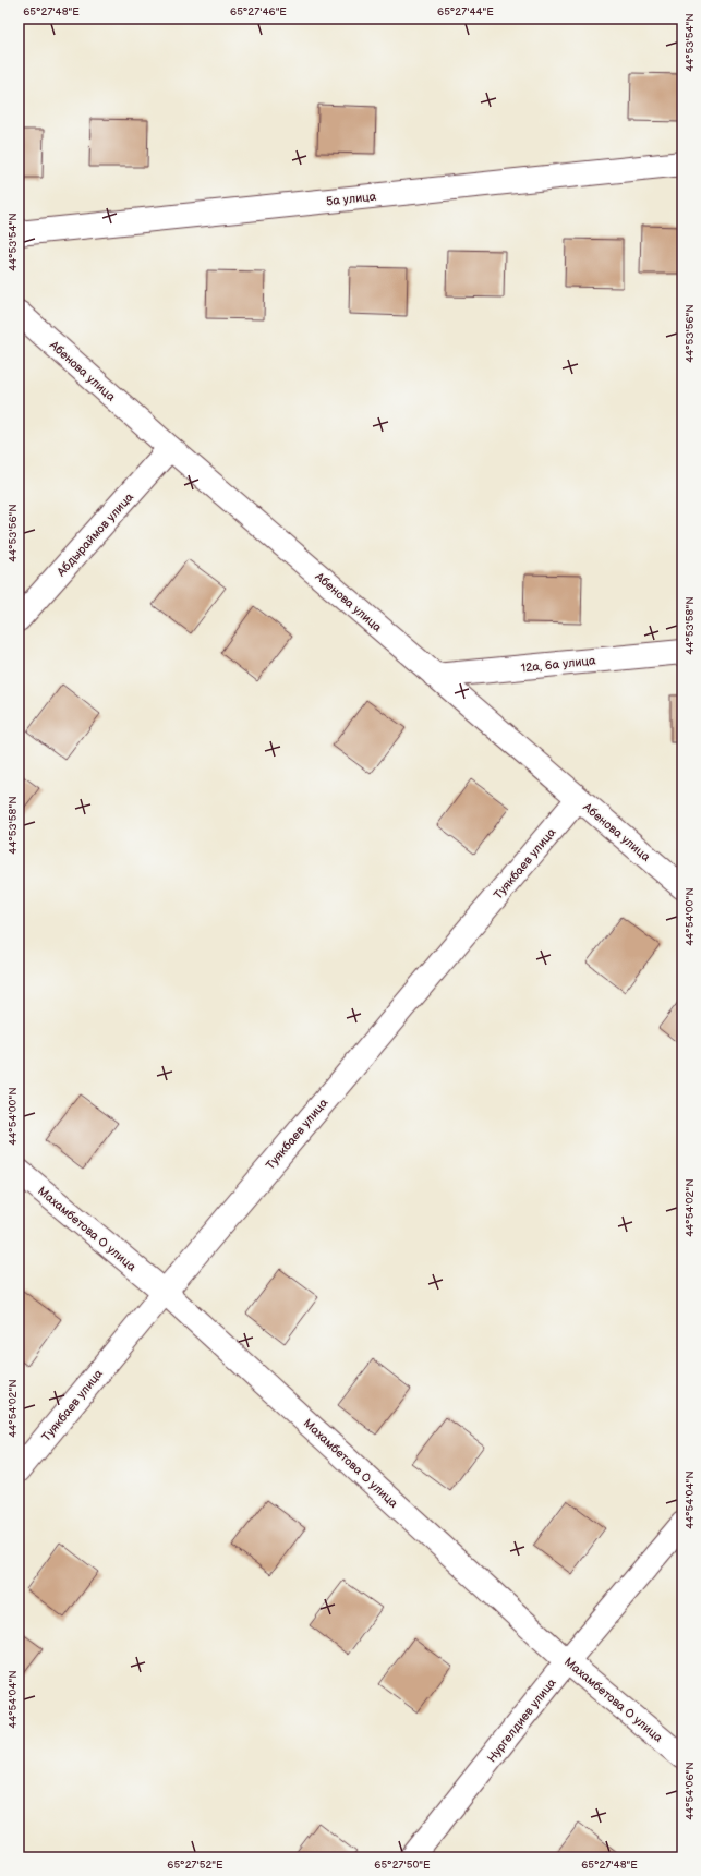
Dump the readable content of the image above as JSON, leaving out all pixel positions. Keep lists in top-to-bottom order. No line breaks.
{"streets":{"street":["5а улица","Абенова улица","Абдыраймов улица","12а, 6а улица","Туякбаев улица","Махамбетова О улица","Нургелдиев улица"]},"crossings":[["Абенова улица","Абдыраймов улица"],["Абенова улица","12а, 6а улица"],["Абенова улица","Туякбаев улица"],["Туякбаев улица","Махамбетова О улица"],["Махамбетова О улица","Нургелдиев улица"]],"coordinates":["65°27'48\"E","65°27'46\"E","65°27'44\"E","44°53'54\"N","44°53'56\"N","44°53'58\"N","44°54'00\"N","44°54'02\"N","44°54'04\"N","44°54'06\"N","65°27'52\"E","65°27'50\"E"]}
